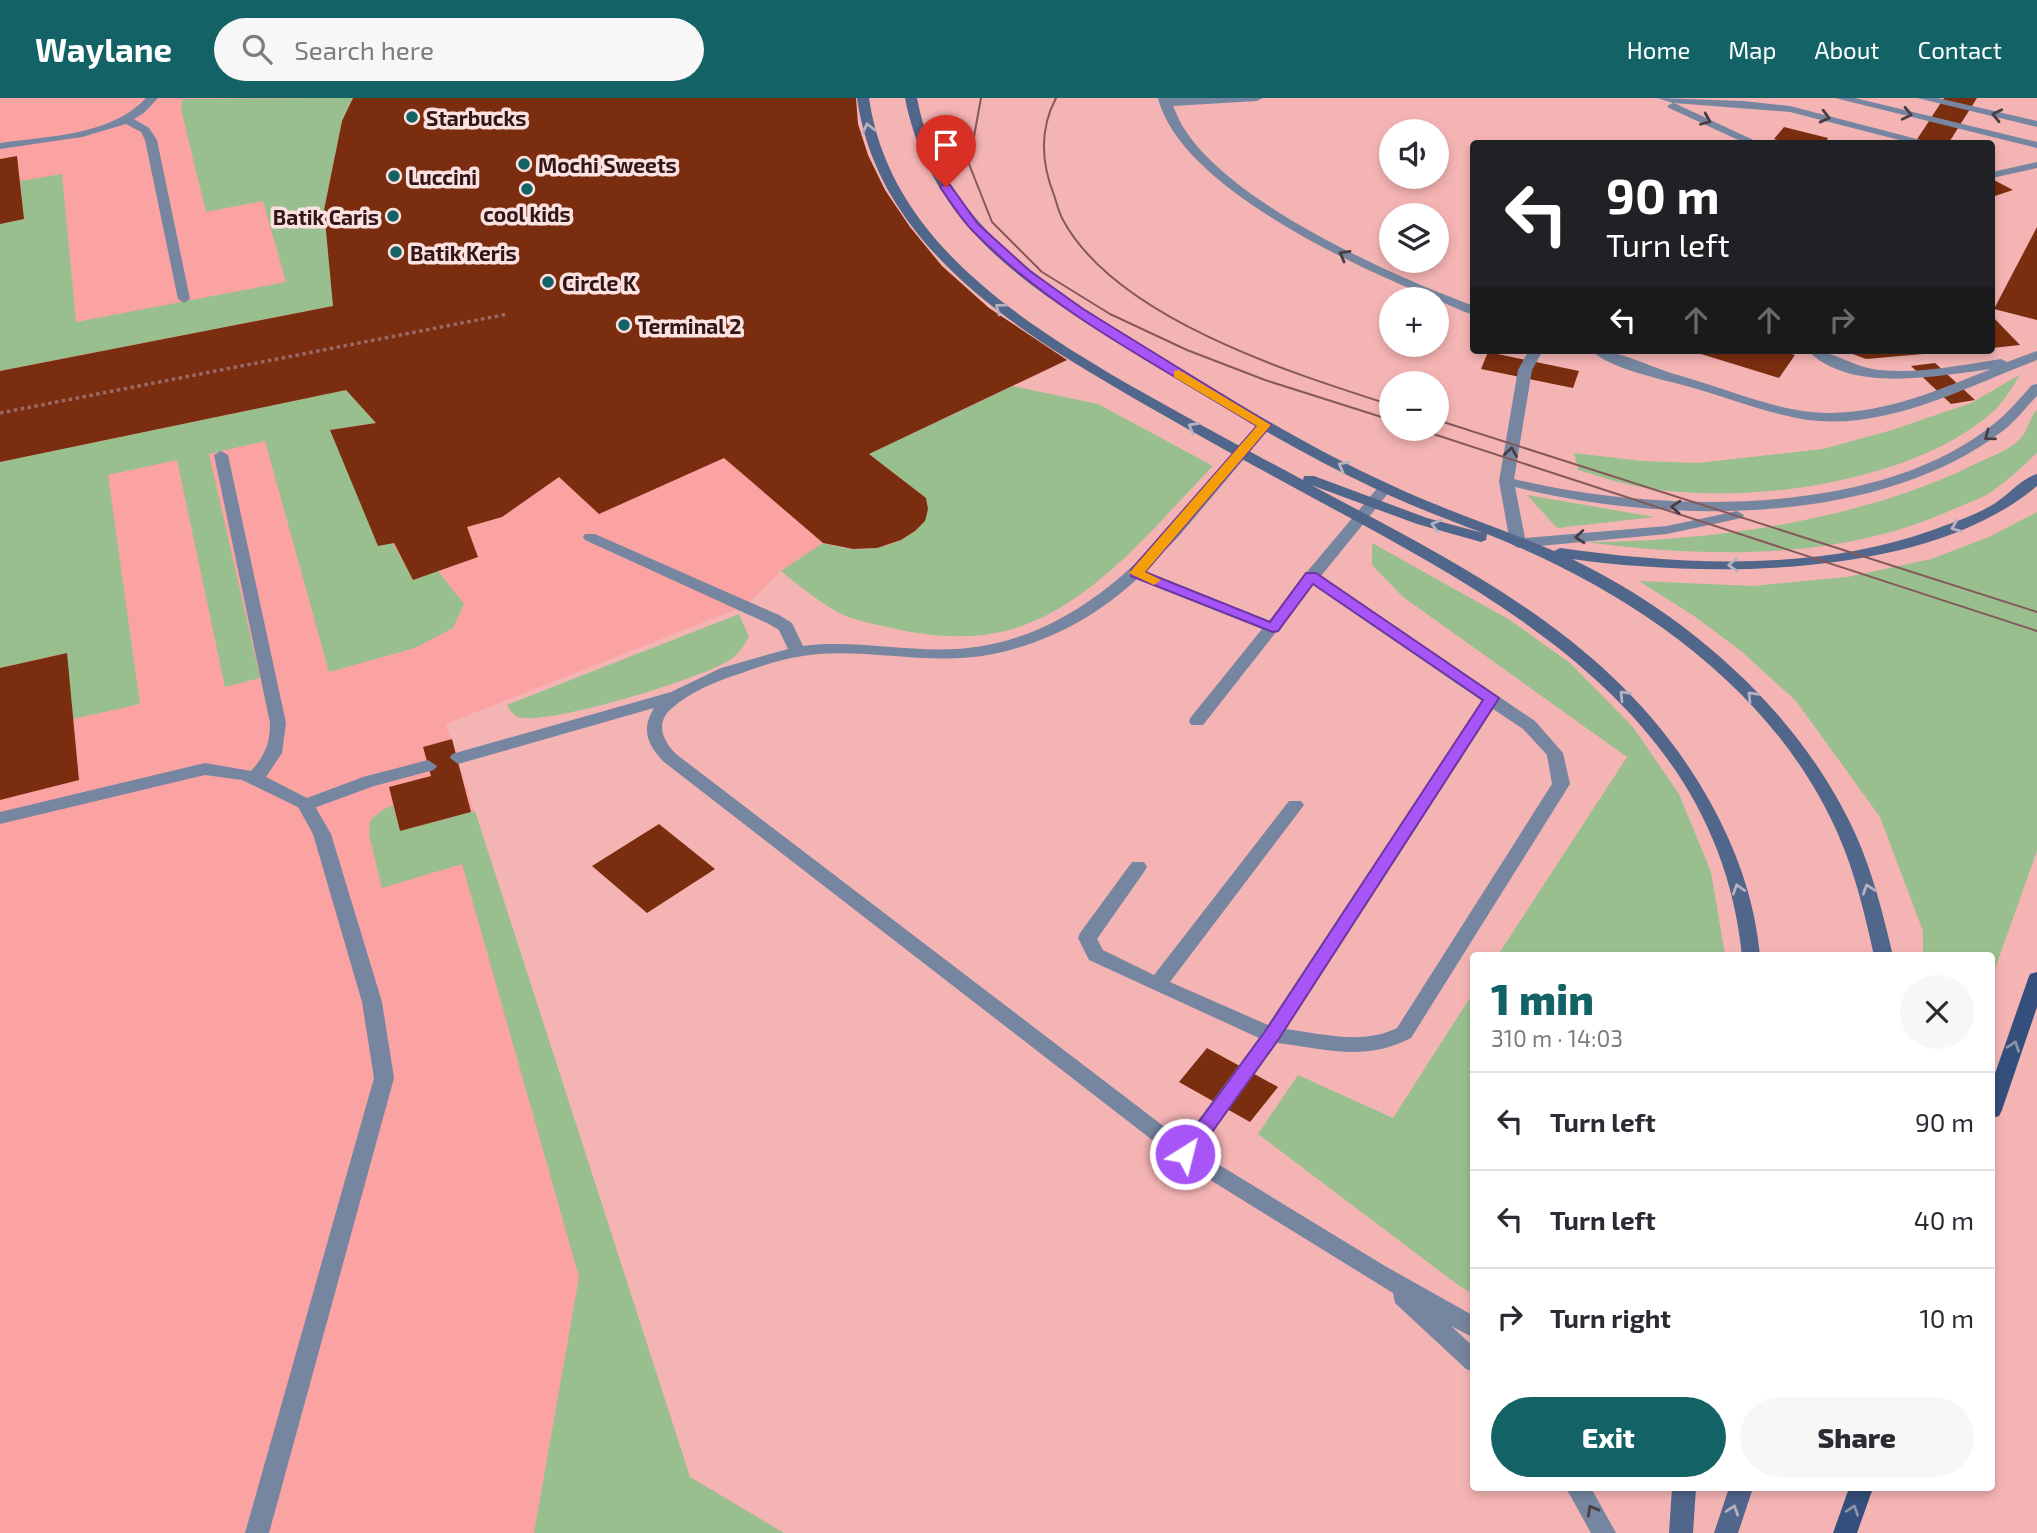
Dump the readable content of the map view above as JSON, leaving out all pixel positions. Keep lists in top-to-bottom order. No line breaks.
{"places":["Starbucks","Mochi Sweets","Luccini","cool kids","Batik Caris","Batik Keris","Circle K","Terminal 2"],"page":{"header":"Waylane","search":"Search here","nav":["Home","Map","About","Contact"],"map_buttons":["+","−"],"turn":["90 m","Turn left"],"heading":["1 min","310 m · 14:03"],"list":[{"name":"Turn left","value":"90 m"},{"name":"Turn left","value":"40 m"},{"name":"Turn right","value":"10 m"}],"buttons":["Exit","Share"]}}
